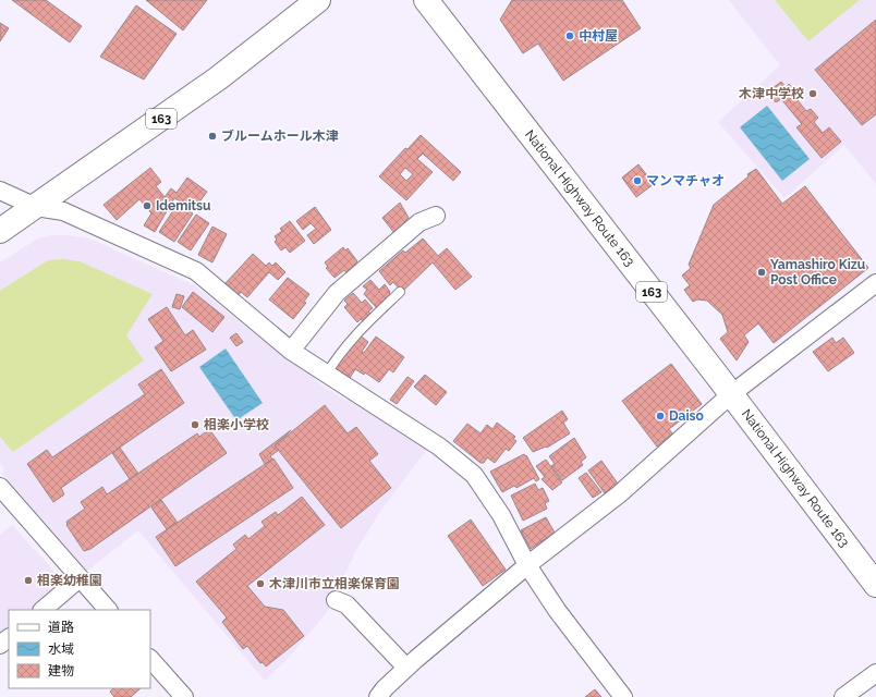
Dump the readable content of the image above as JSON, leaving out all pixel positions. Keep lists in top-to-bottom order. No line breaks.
{"streets":{"highway":["163","National Highway Route 163"]},"places":["中村屋","木津中学校","ブルームホール木津","マンマチャオ","Idemitsu","Yamashiro Kizu Post Office","Daiso","相楽小学校","相楽幼稚園","木津川市立相楽保育園"],"legend":["道路","水域","建物"]}
